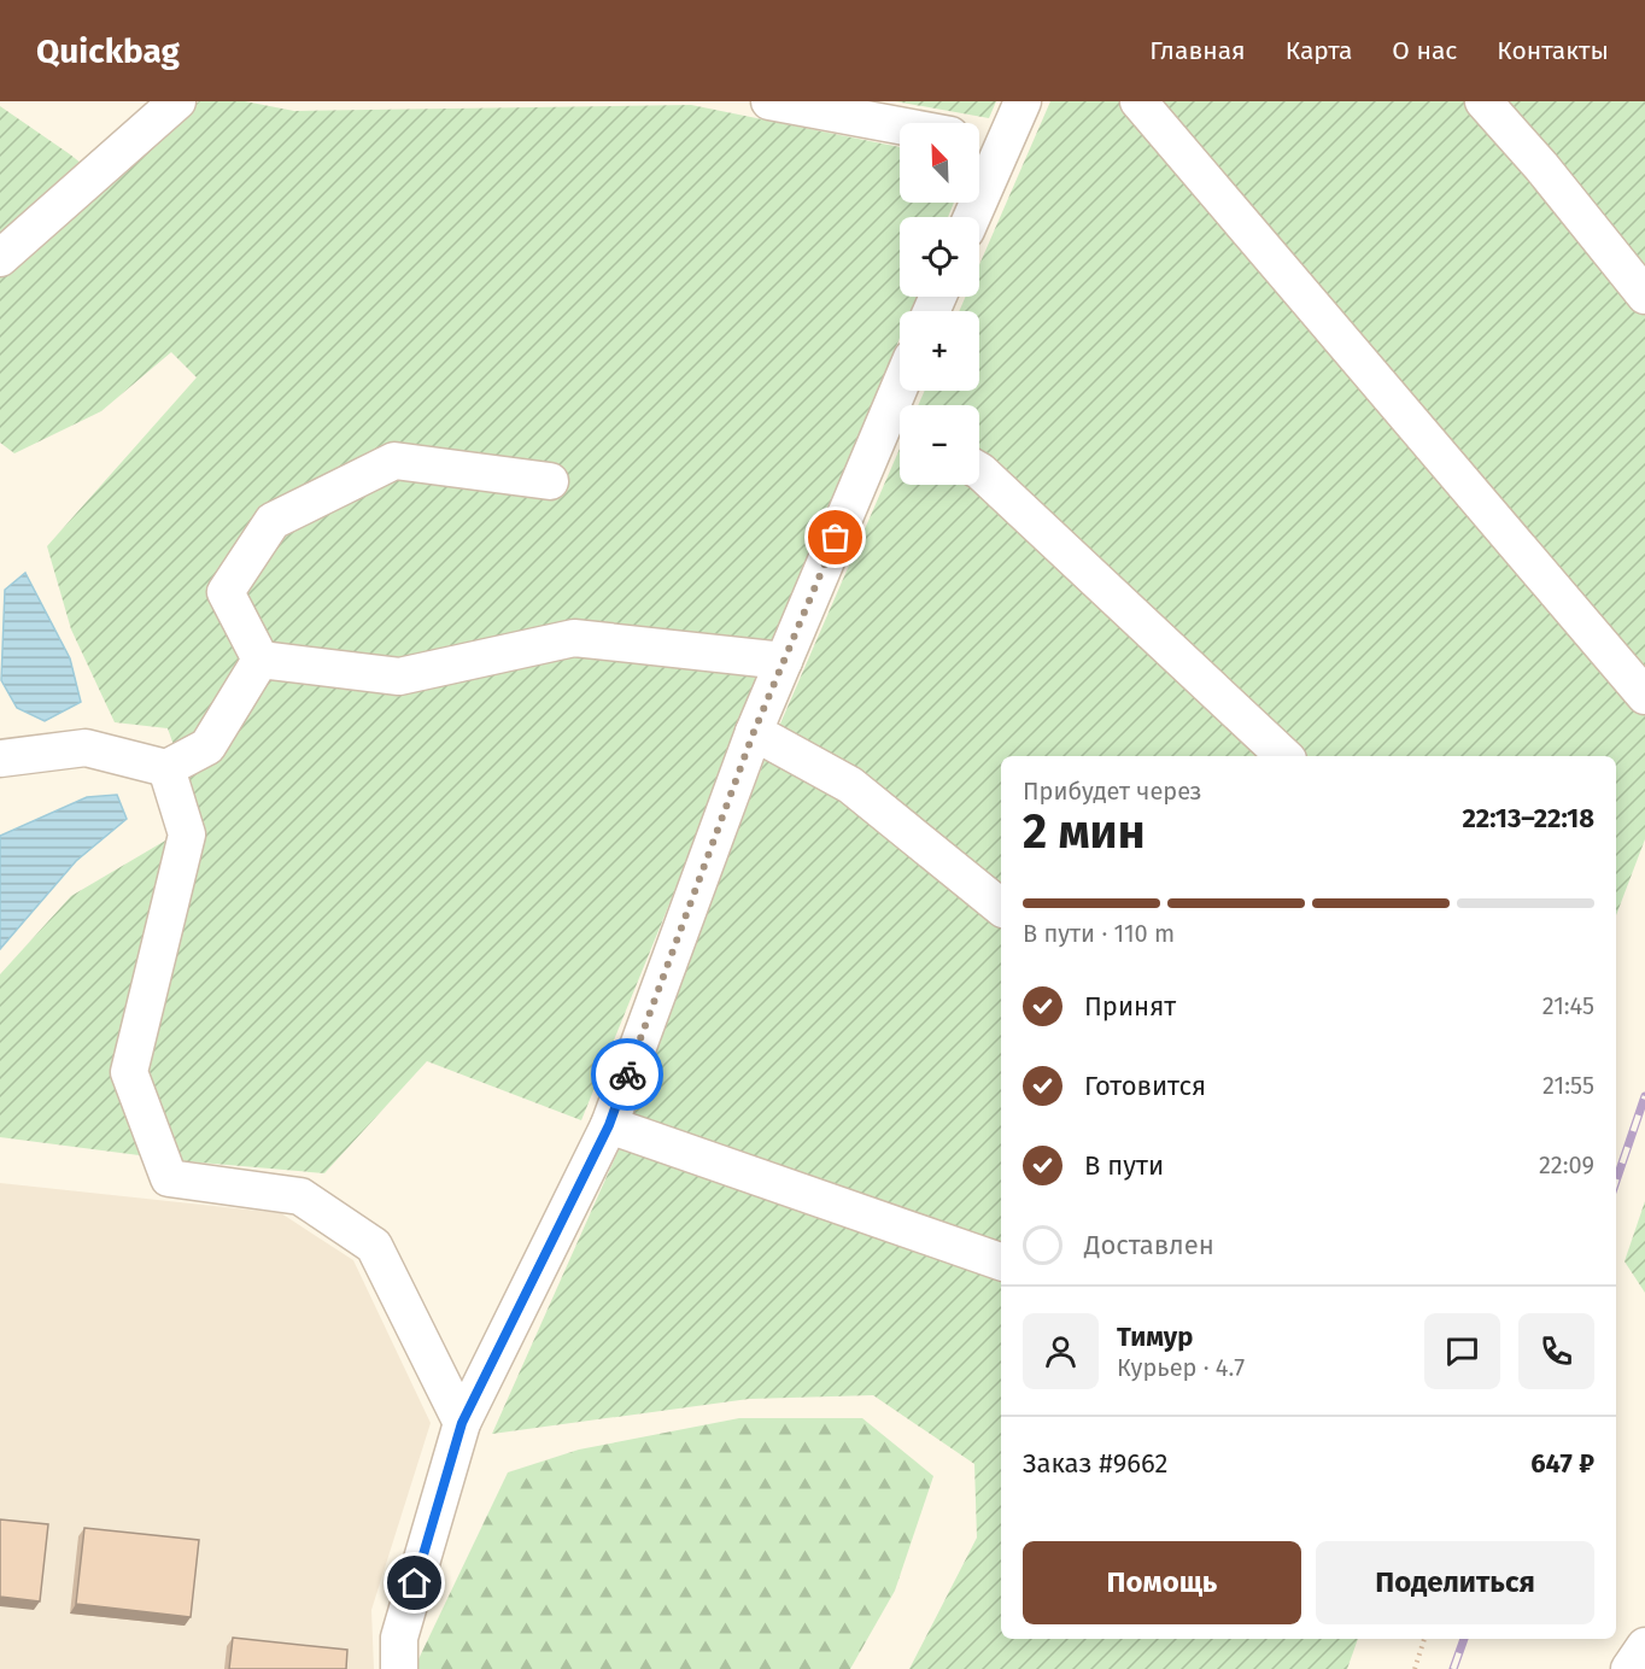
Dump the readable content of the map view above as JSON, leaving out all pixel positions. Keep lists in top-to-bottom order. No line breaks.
{"north":"top left","page":{"header":"Quickbag","nav":["Главная","Карта","О нас","Контакты"],"map_buttons":["+","−"],"heading":["2 мин","Прибудет через","22:13–22:18"],"panel":["Тимур","Курьер · 4.7","Заказ #9662","647 ₽"],"bar":"В пути · 110 m","list":[["Принят","21:45"],["Готовится","21:55"],["В пути","22:09"],"Доставлен"],"buttons":["Помощь","Поделиться"]}}
